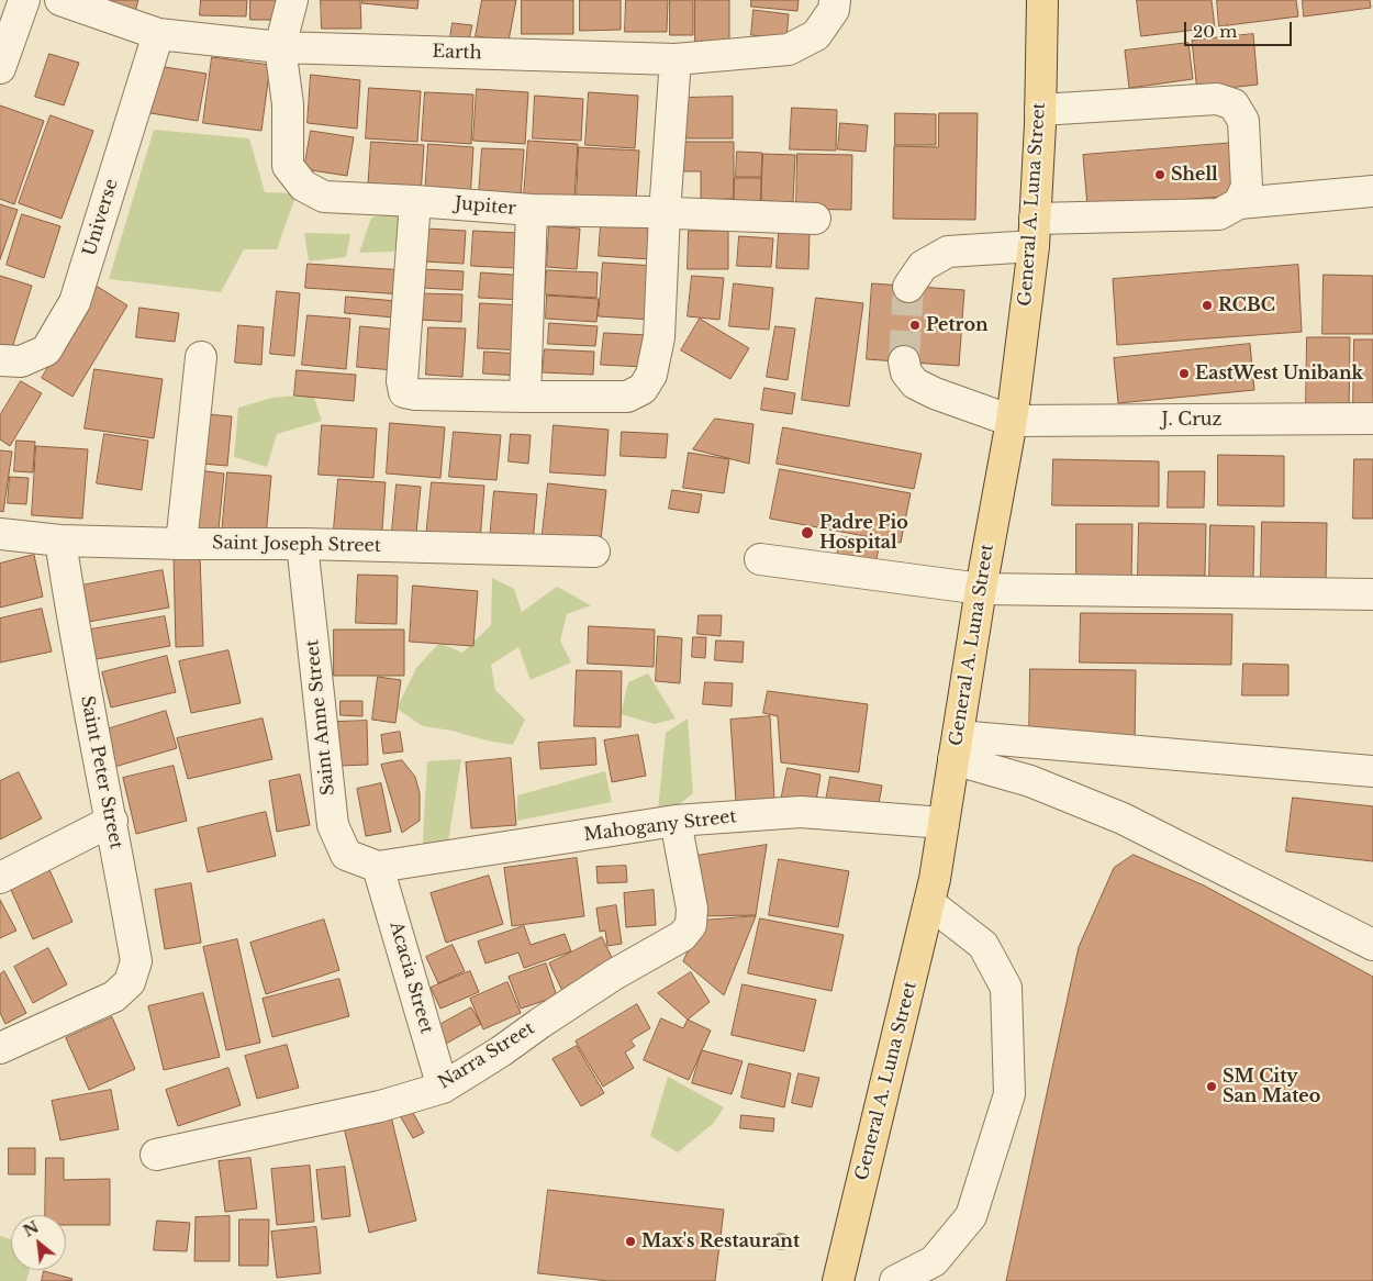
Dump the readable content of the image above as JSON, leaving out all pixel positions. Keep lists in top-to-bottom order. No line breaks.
{"streets":{"main road":["General A. Luna Street"],"street":["Earth","Jupiter","Universe","J. Cruz","Saint Joseph Street","Saint Anne Street","Saint Peter Street","Mahogany Street","Acacia Street","Narra Street"]},"crossings":[["Earth","Jupiter"],["Earth","Universe"],["General A. Luna Street","J. Cruz"],["General A. Luna Street","Mahogany Street"],["Saint Joseph Street","Saint Anne Street"],["Saint Joseph Street","Saint Peter Street"],["Saint Anne Street","Mahogany Street"],["Saint Anne Street","Acacia Street"],["Mahogany Street","Acacia Street"],["Mahogany Street","Narra Street"],["Acacia Street","Narra Street"]],"places":["Shell","RCBC","Petron","EastWest Unibank","Padre Pio Hospital","SM City San Mateo","Max's Restaurant"],"scale_bar":"20 m","north":"top left"}
